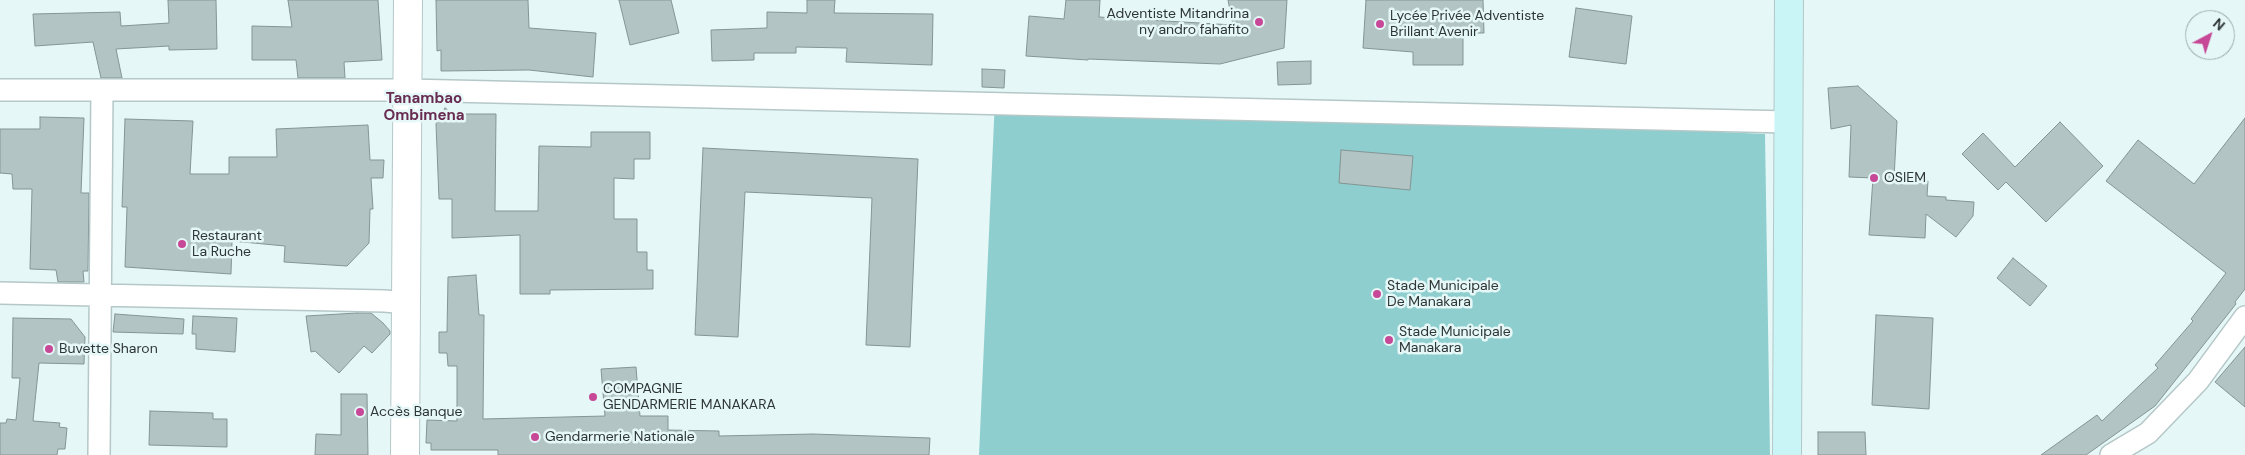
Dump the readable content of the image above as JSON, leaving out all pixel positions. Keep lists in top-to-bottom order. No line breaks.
{"districts":["Tanambao Ombimena"],"places":["Adventiste Mitandrina ny andro fahafito","Lycée Privée Adventiste Brillant Avenir","OSIEM","Restaurant La Ruche","Stade Municipale De Manakara","Stade Municipale Manakara","Buvette Sharon","COMPAGNIE GENDARMERIE MANAKARA","Accès Banque","Gendarmerie Nationale"],"north":"top right"}
